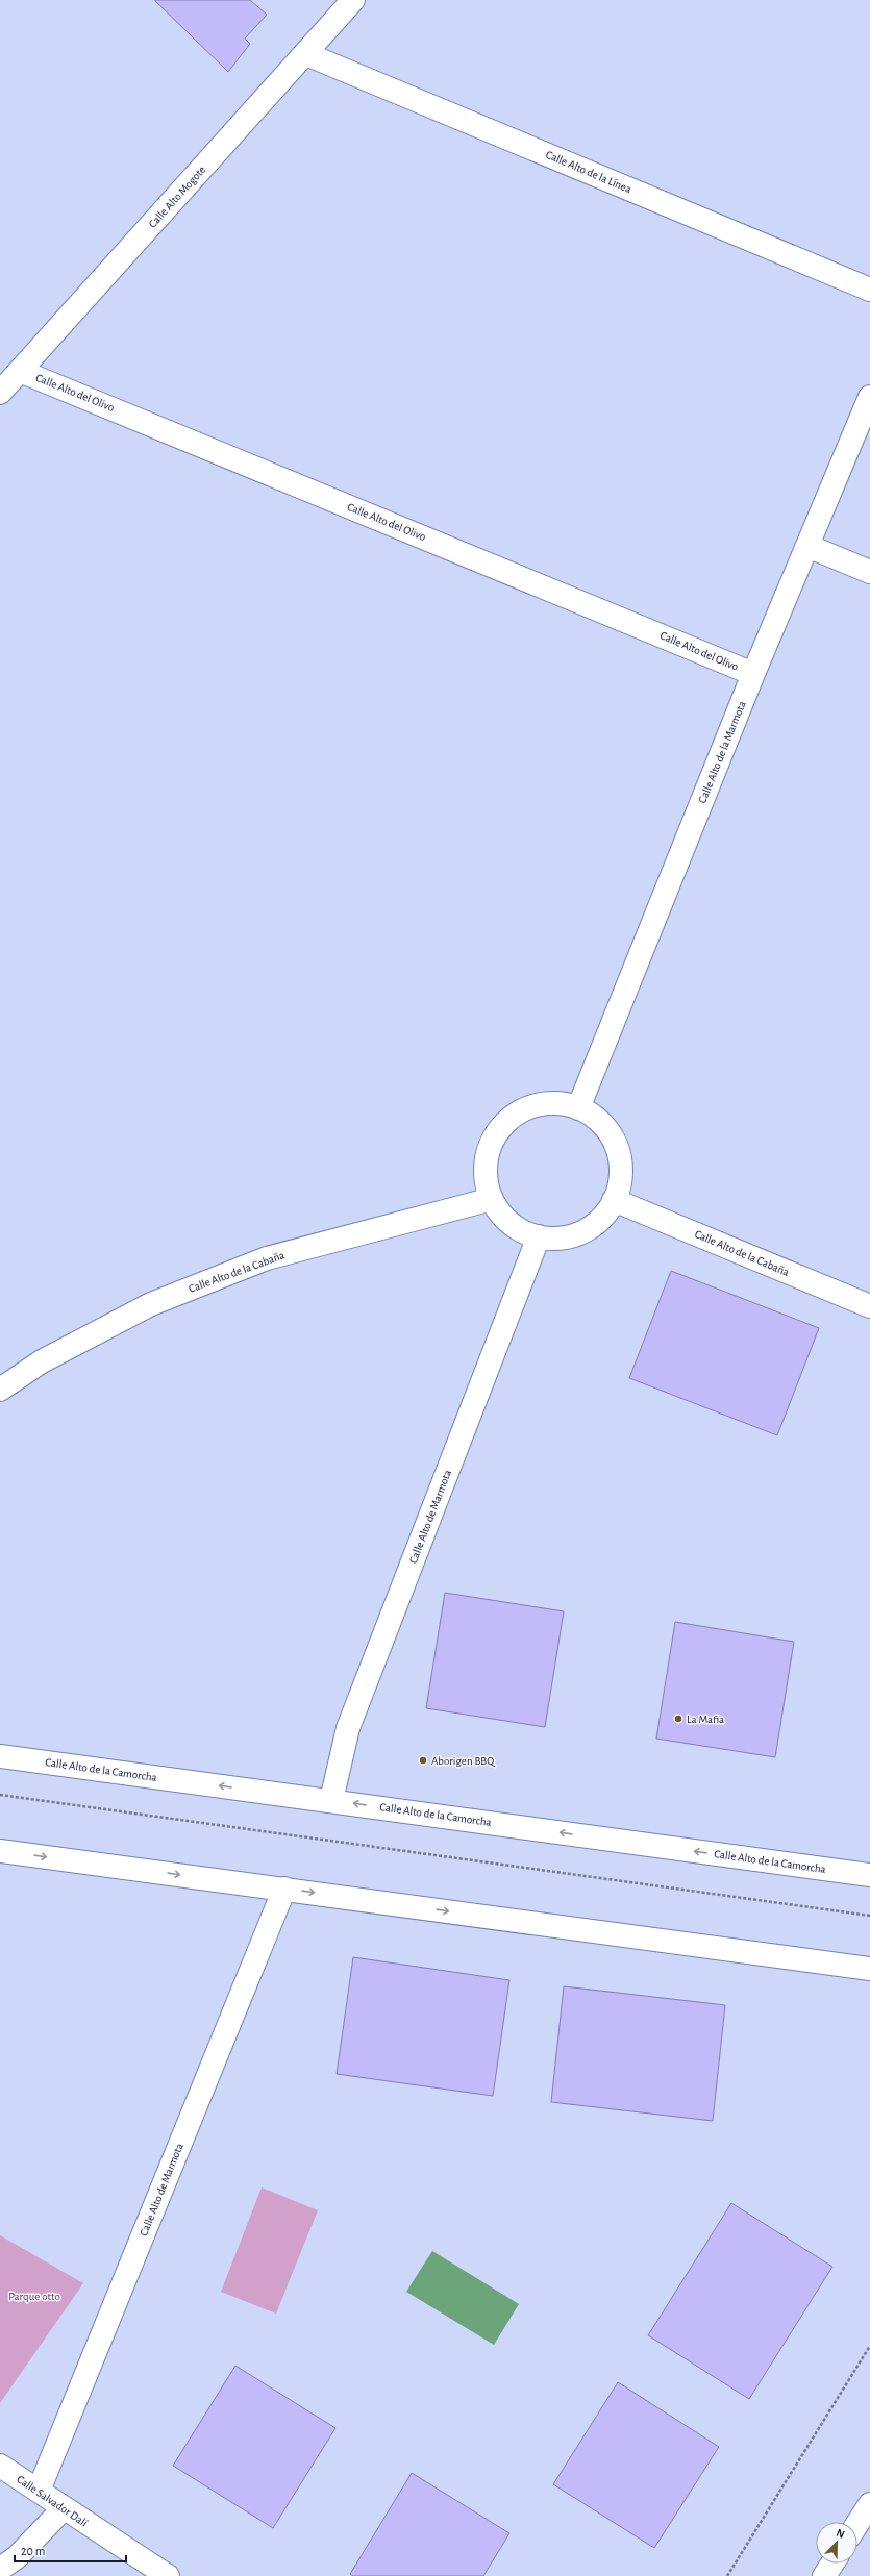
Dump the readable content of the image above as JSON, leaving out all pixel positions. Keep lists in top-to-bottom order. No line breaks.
{"streets":{"street":["Calle Alto de la Línea","Calle Alto Mogote","Calle Alto del Olivo","Calle Alto de la Marmota","Calle Alto de la Cabaña","Calle Alto de Marmota","Calle Alto de la Camorcha","Calle Salvador Dalí"]},"crossings":[["Calle Alto de la Línea","Calle Alto Mogote"],["Calle Alto Mogote","Calle Alto del Olivo"],["Calle Alto del Olivo","Calle Alto de la Marmota"],["Calle Alto de la Marmota","Calle Alto de la Cabaña"],["Calle Alto de la Marmota","Calle Alto de Marmota"],["Calle Alto de la Cabaña","Calle Alto de Marmota"],["Calle Alto de Marmota","Calle Alto de la Camorcha"],["Calle Alto de Marmota","Calle Salvador Dalí"]],"parks":["Parque otto"],"places":["La Mafia","Aborigen BBQ"],"scale_bar":"20 m","north":"top right"}
